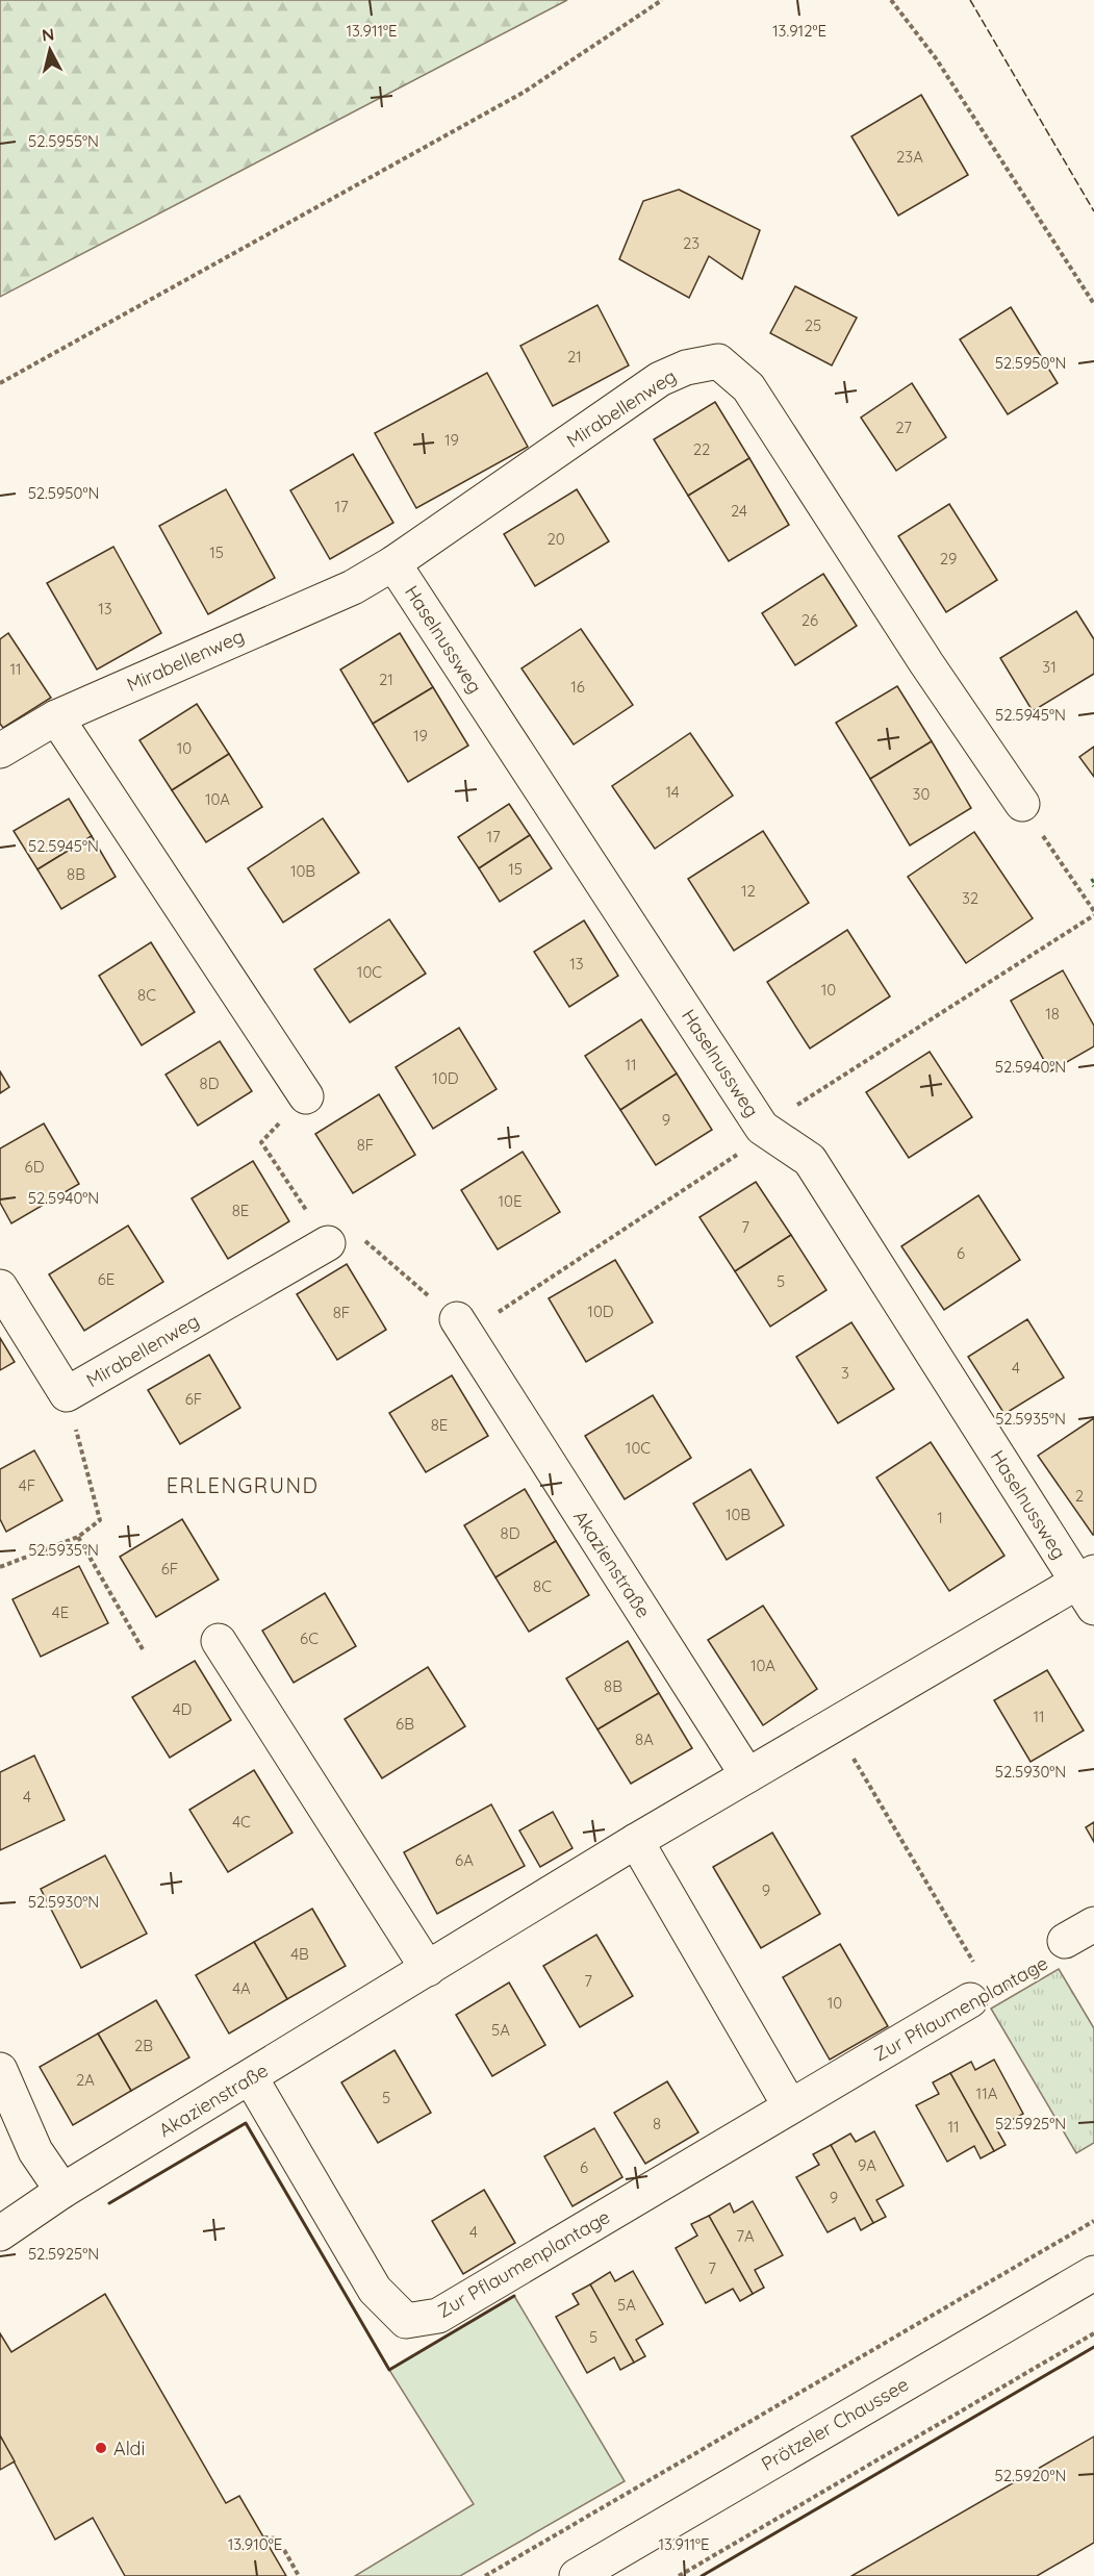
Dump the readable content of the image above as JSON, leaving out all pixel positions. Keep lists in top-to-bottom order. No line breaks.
{"streets":{"street":["Mirabellenweg","Haselnussweg","Akazienstraße","Zur Pflaumenplantage","Prötzeler Chaussee"]},"crossings":[["Mirabellenweg","Haselnussweg"],["Haselnussweg","Akazienstraße"],["Akazienstraße","Zur Pflaumenplantage"]],"districts":["ERLENGRUND"],"places":["Aldi"],"house_numbers":["23A","23","25","21","27","19","22","17","24","20","15","29","13","26","31","11","21","16","19","10","14","30","10A","17","15","10B","8B","12","32","13","10C","10","8C","18","11","10D","8D","9","8F","6D","10E","8E","7","6","6E","5","10D","8F","4","3","6F","8E","10C","4F","2","10B","1","8D","6F","8C","4E","6C","10A","8B","4D","11","6B","8A","4","4C","6A","9","4B","7","4A","10","5A","2B","2A","11A","5","8","11","9A","6","9","4","7A","7","5A","5"],"north":"top","coordinates":["13.911°E","13.912°E","52.5955°N","52.5950°N","52.5945°N","52.5940°N","52.5935°N","52.5930°N","52.5925°N","52.5920°N","13.910°E"]}
